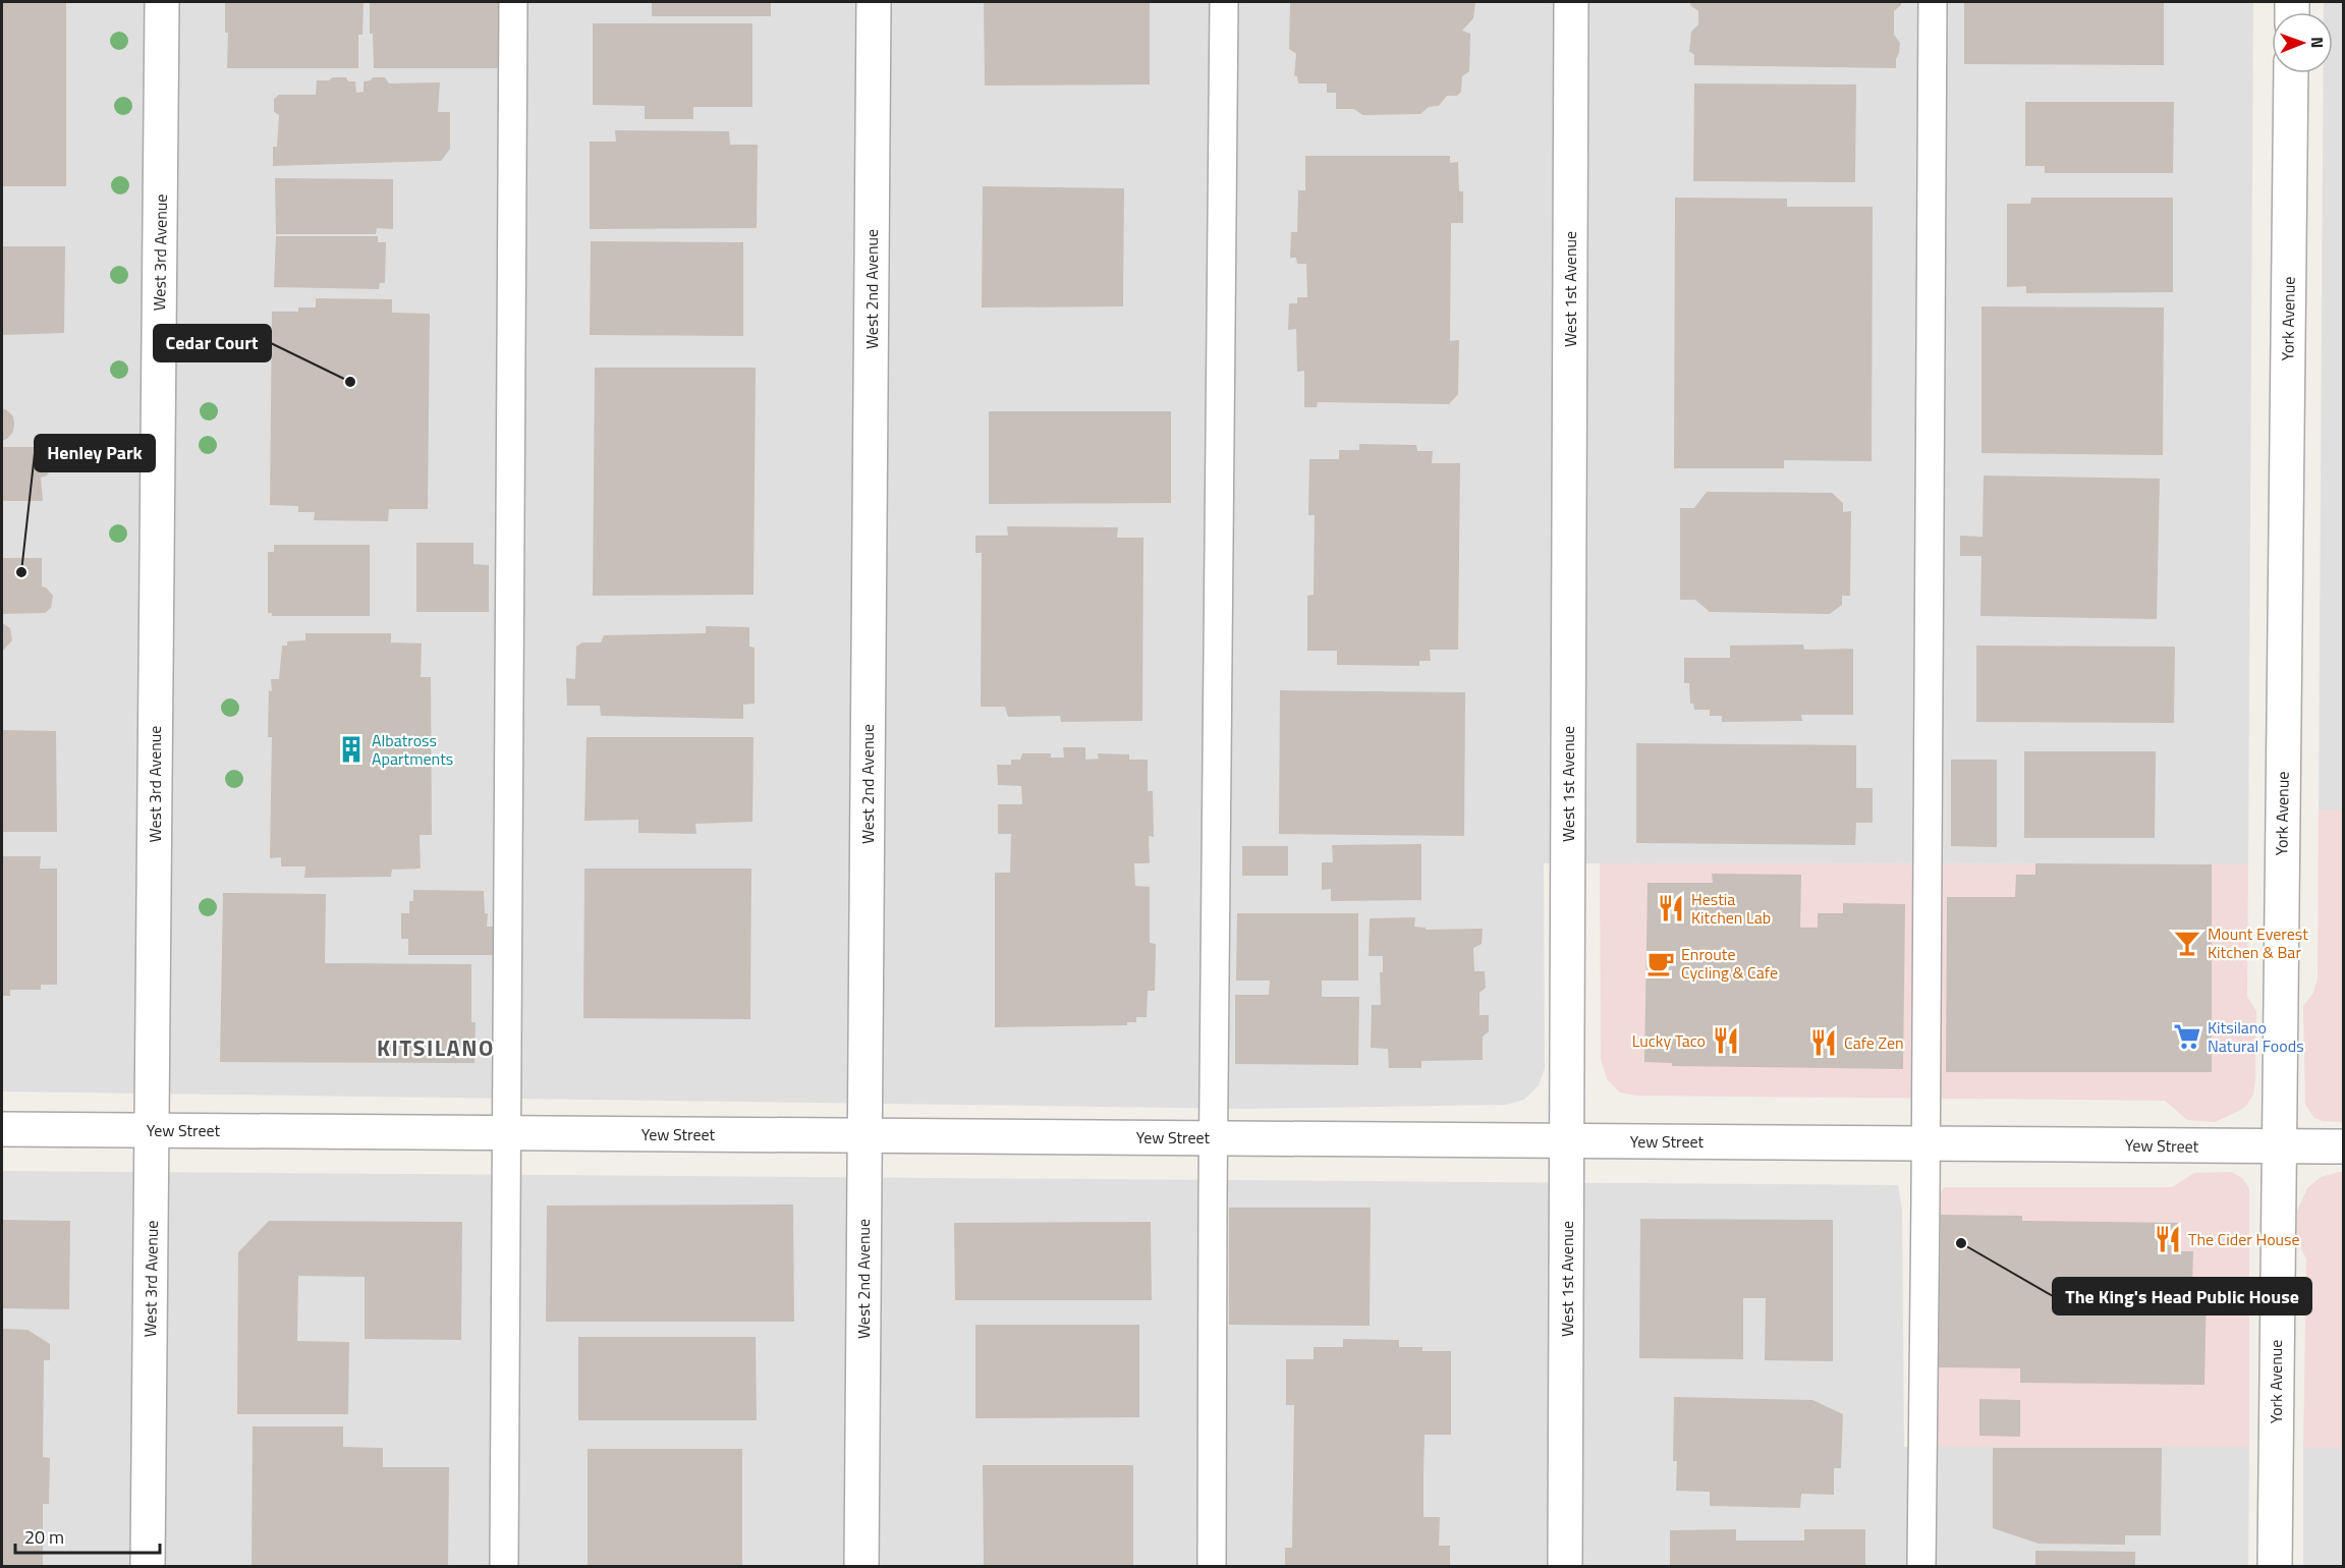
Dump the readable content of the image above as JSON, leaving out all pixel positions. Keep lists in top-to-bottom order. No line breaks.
{"streets":{"street":["West 3rd Avenue","West 2nd Avenue","West 1st Avenue","York Avenue","Yew Street"]},"crossings":[["West 3rd Avenue","Yew Street"],["West 2nd Avenue","Yew Street"],["West 1st Avenue","Yew Street"],["York Avenue","Yew Street"]],"districts":["KITSILANO"],"places":{"other":["Cedar Court","Henley Park","The King's Head Public House"],"building":["Albatross Apartments"],"restaurant":["Hestia Kitchen Lab","Lucky Taco","Cafe Zen","The Cider House"],"bar":["Mount Everest Kitchen & Bar"],"cafe":["Enroute Cycling & Cafe"],"supermarket":["Kitsilano Natural Foods"]},"scale_bar":"20 m","north":"right"}
